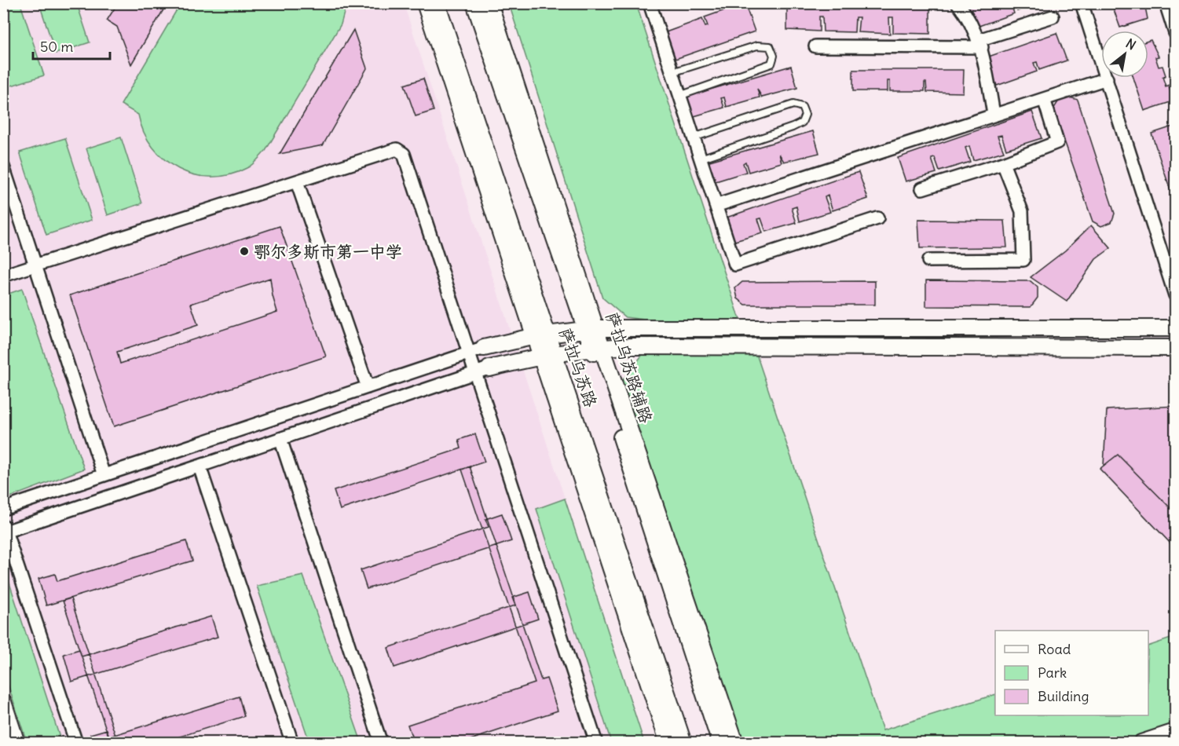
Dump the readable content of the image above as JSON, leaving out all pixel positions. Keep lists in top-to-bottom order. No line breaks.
{"streets":{"street":["萨拉乌苏路","萨拉乌苏路辅路"]},"crossings":[["萨拉乌苏路","萨拉乌苏路辅路"]],"places":["鄂尔多斯市第一中学"],"legend":["Road","Park","Building"],"scale_bar":"50 m","north":"top right"}
